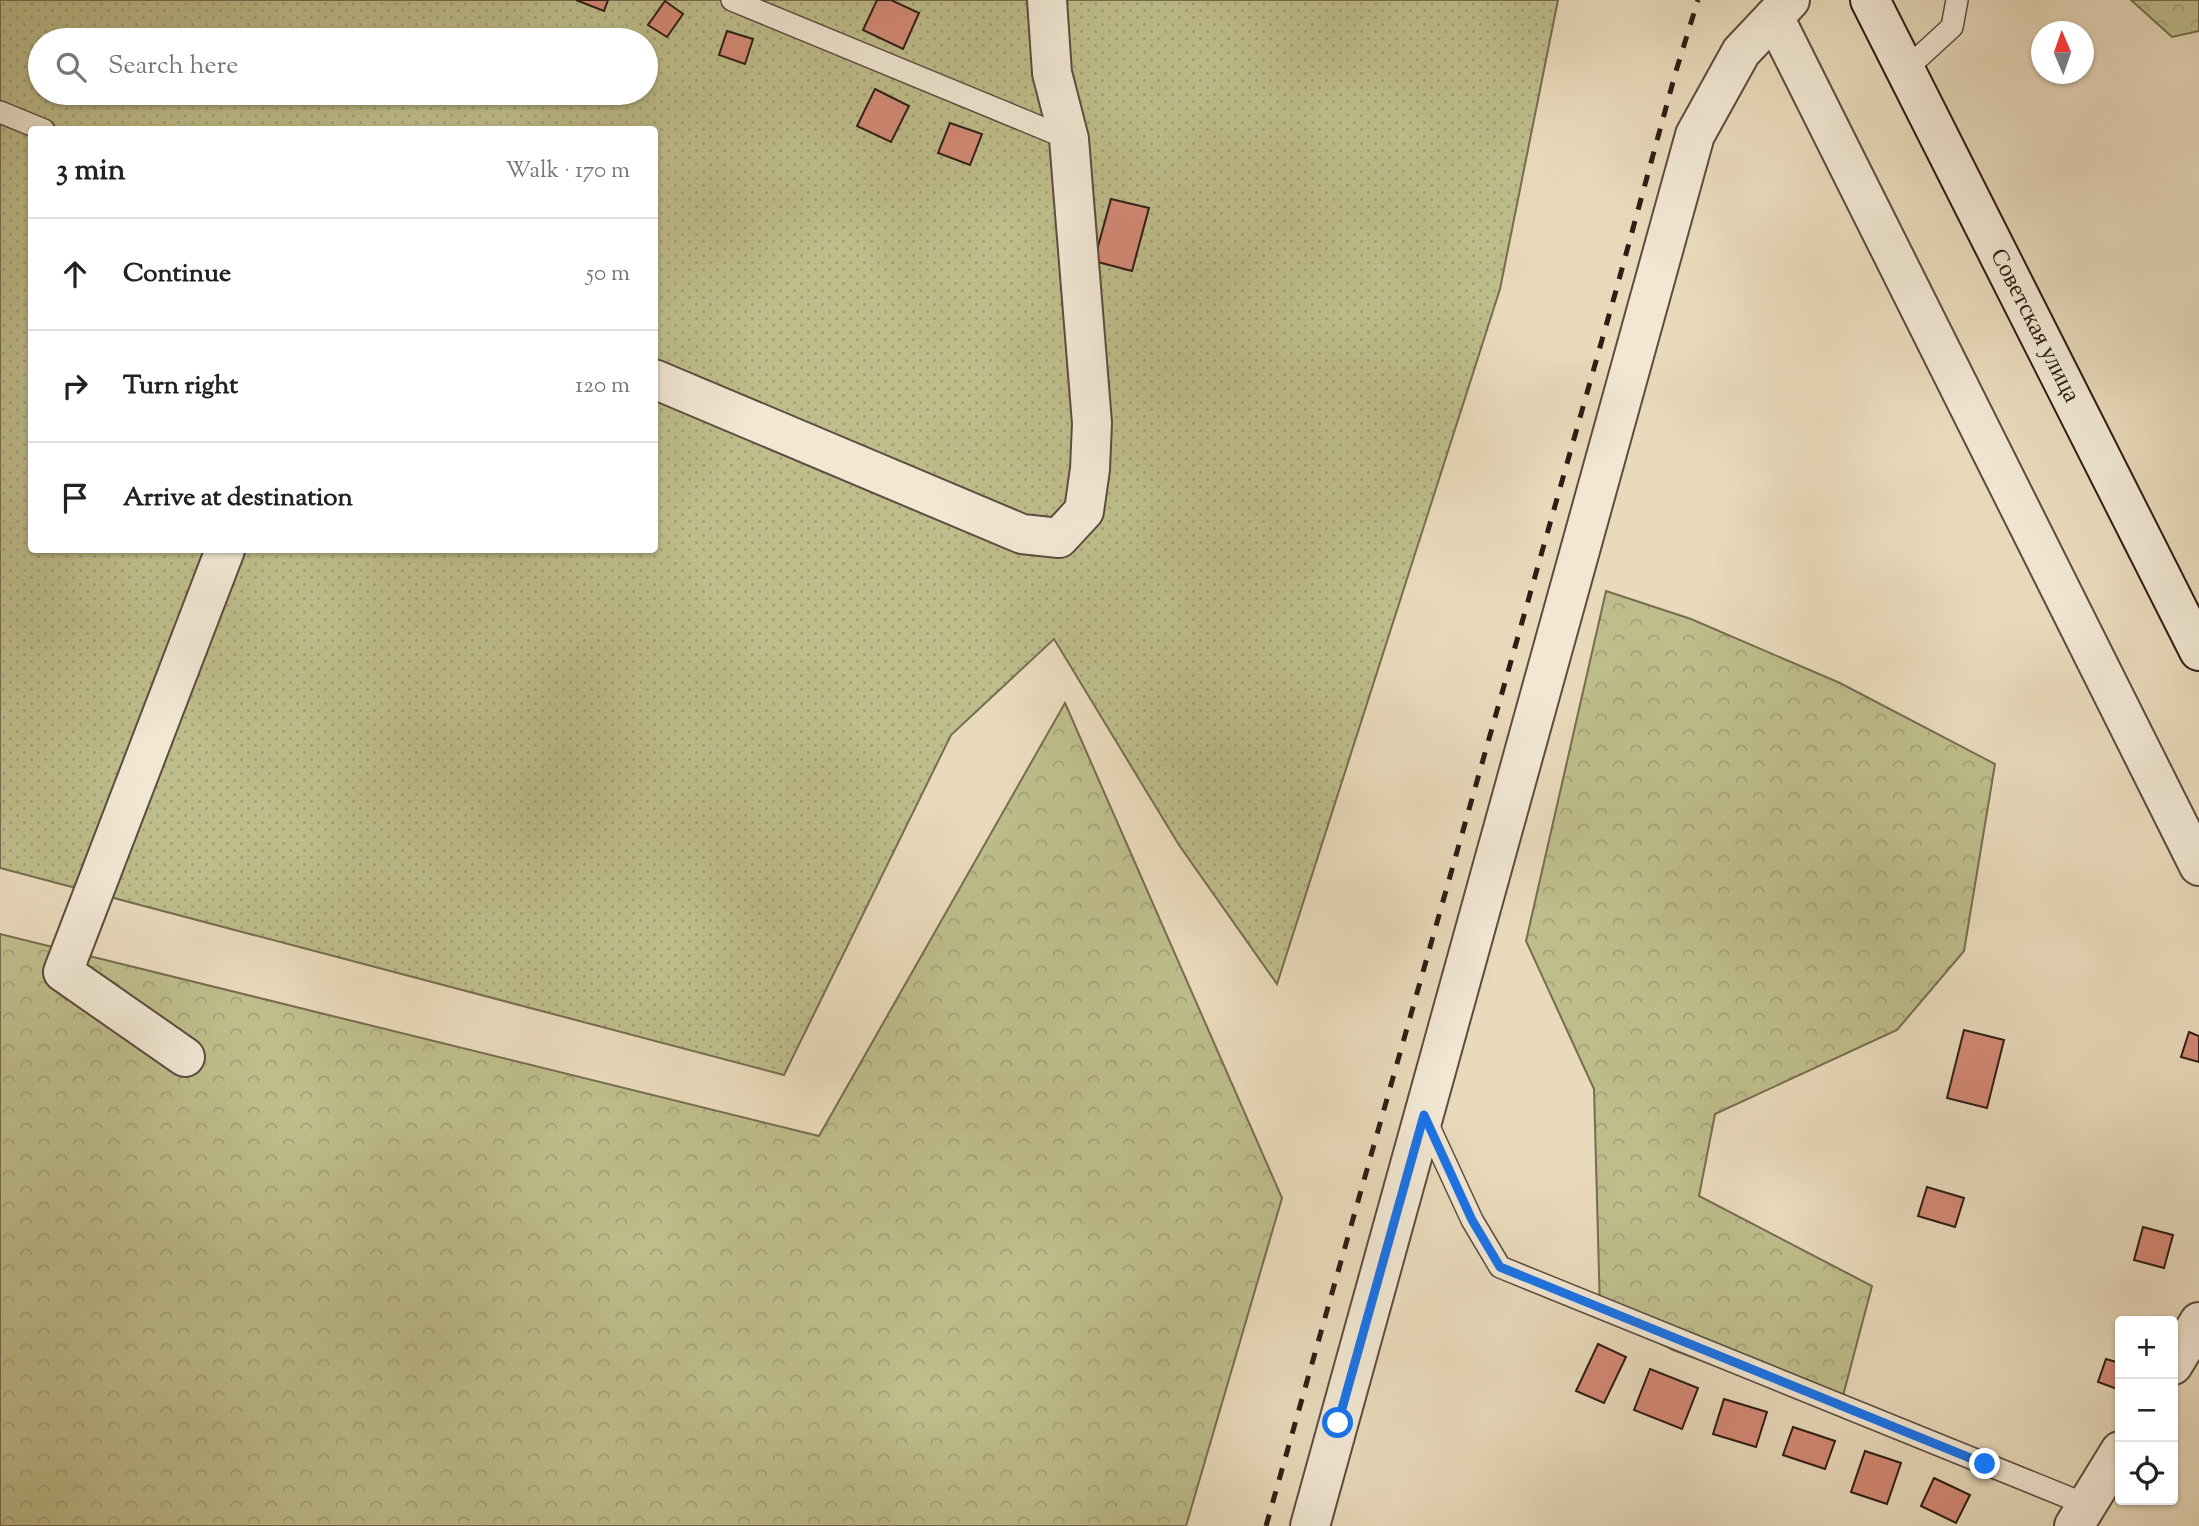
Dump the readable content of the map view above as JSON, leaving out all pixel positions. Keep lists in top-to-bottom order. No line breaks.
{"streets":{"street":["Советская улица"]},"north":"top","page":{"search":"Search here","heading":["3 min","Walk · 170 m"],"list":[["Continue","50 m"],["Turn right","120 m"],"Arrive at destination"],"map_buttons":["+","−"]}}
